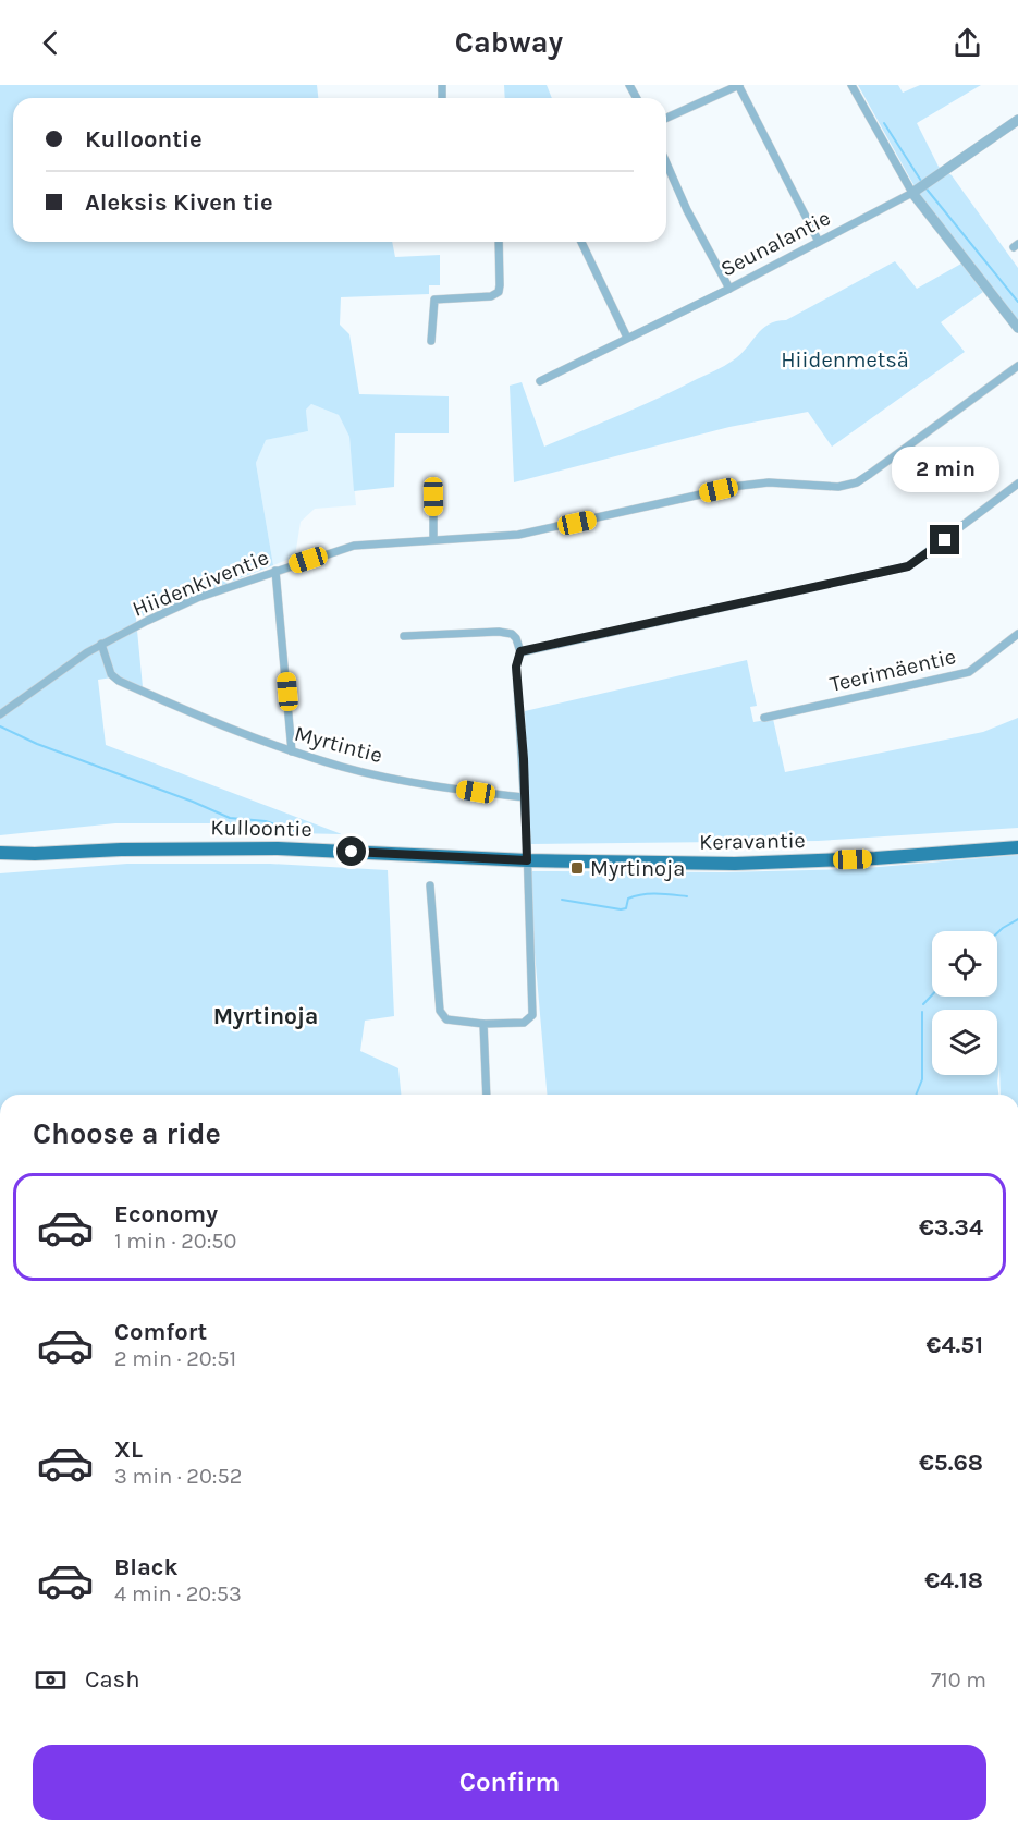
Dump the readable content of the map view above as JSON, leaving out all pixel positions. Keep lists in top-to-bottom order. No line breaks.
{"streets":{"main road":["Kulloontie","Keravantie"],"street":["Seunalantie","Hiidenkiventie","Teerimäentie","Myrtintie"]},"crossings":[["Hiidenkiventie","Myrtintie"],["Kulloontie","Keravantie"]],"districts":["Myrtinoja"],"parks":["Hiidenmetsä"],"places":{"transit":["Myrtinoja"]},"page":{"header":"Cabway","banner":["Kulloontie","Aleksis Kiven tie"],"bubble":"2 min","heading":"Choose a ride","list":[{"name":"Economy","note":"1 min · 20:50","value":"€3.34"},{"name":"Comfort","note":"2 min · 20:51","value":"€4.51"},{"name":"XL","note":"3 min · 20:52","value":"€5.68"},{"name":"Black","note":"4 min · 20:53","value":"€4.18"}],"pay":["Cash","710 m"],"buttons":"Confirm"}}
